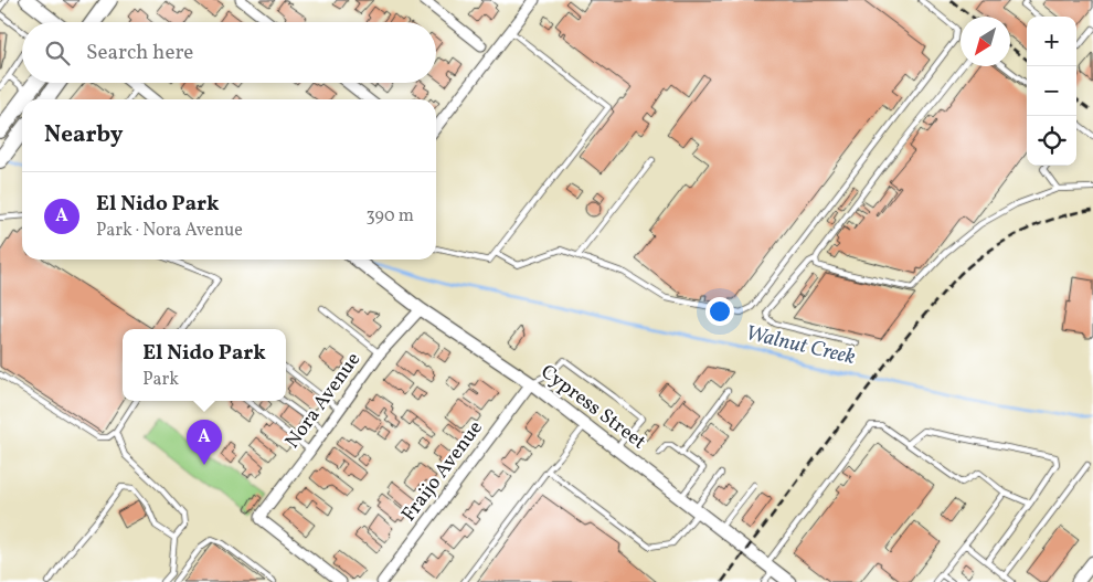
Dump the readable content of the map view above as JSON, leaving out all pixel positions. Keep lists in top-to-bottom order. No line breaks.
{"streets":{"street":["Nora Avenue","Cypress Street","Fraijo Avenue"]},"crossings":[["Nora Avenue","Cypress Street"],["Cypress Street","Fraijo Avenue"]],"water":["Walnut Creek"],"north":"bottom left","page":{"map_buttons":["+","−"],"search":"Search here","heading":"Nearby","list":[{"mark":"A","name":"El Nido Park","note":"Park · Nora Avenue","value":"390 m"}],"popup":["El Nido Park","Park"],"pins":"A"}}
